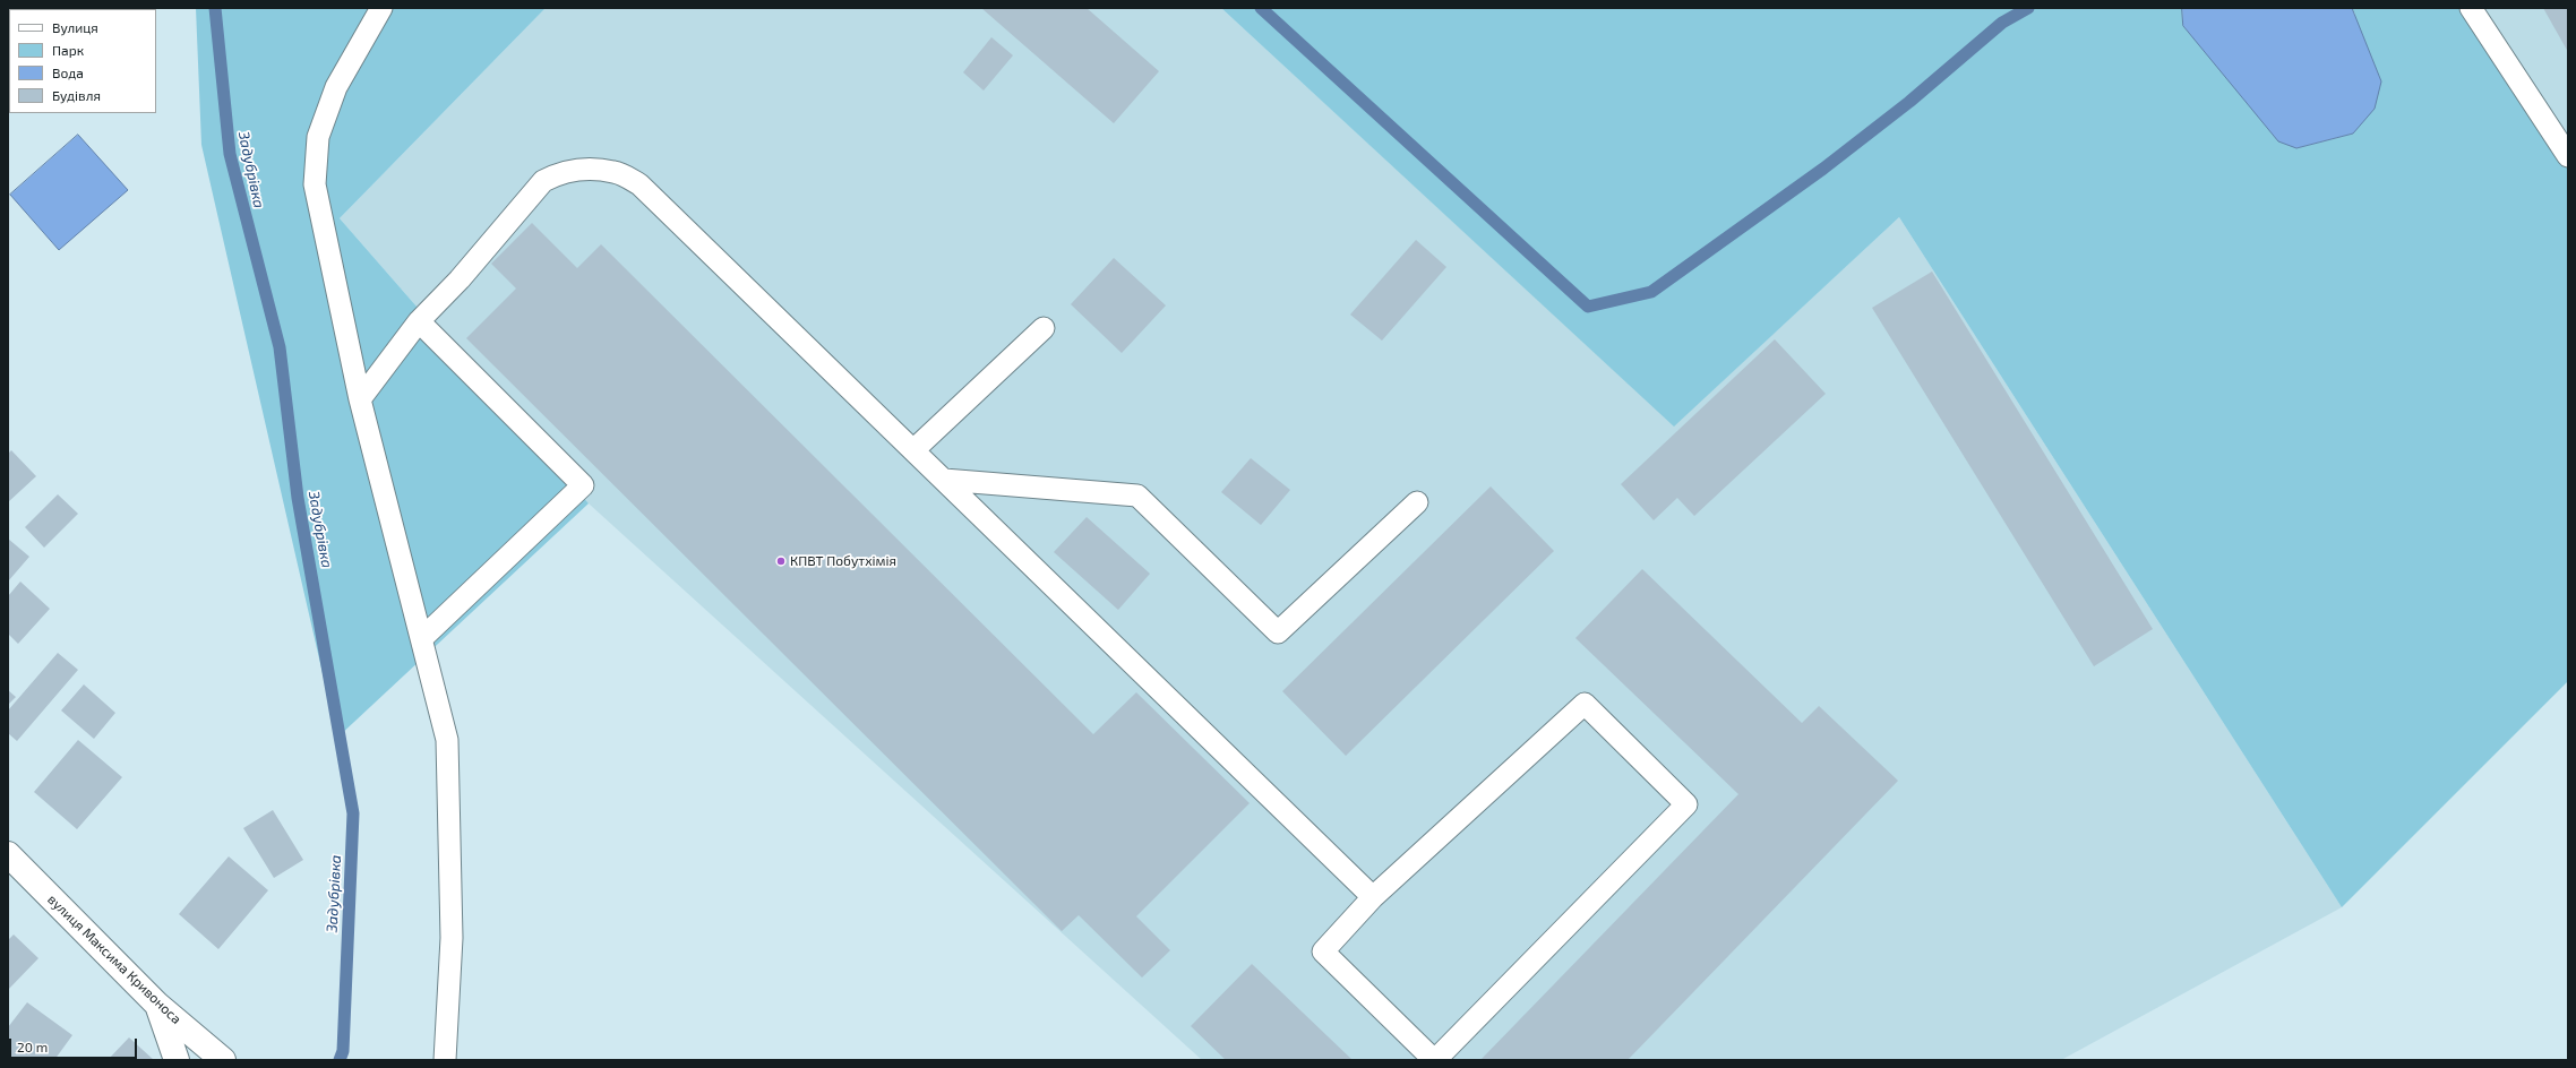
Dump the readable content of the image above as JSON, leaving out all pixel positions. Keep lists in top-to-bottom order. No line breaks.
{"streets":{"street":["вулиця Максима Кривоноса"]},"water":["Задубрівка"],"places":["КПВТ Побутхімія"],"legend":["Вулиця","Парк","Вода","Будівля"],"scale_bar":"20 m"}
